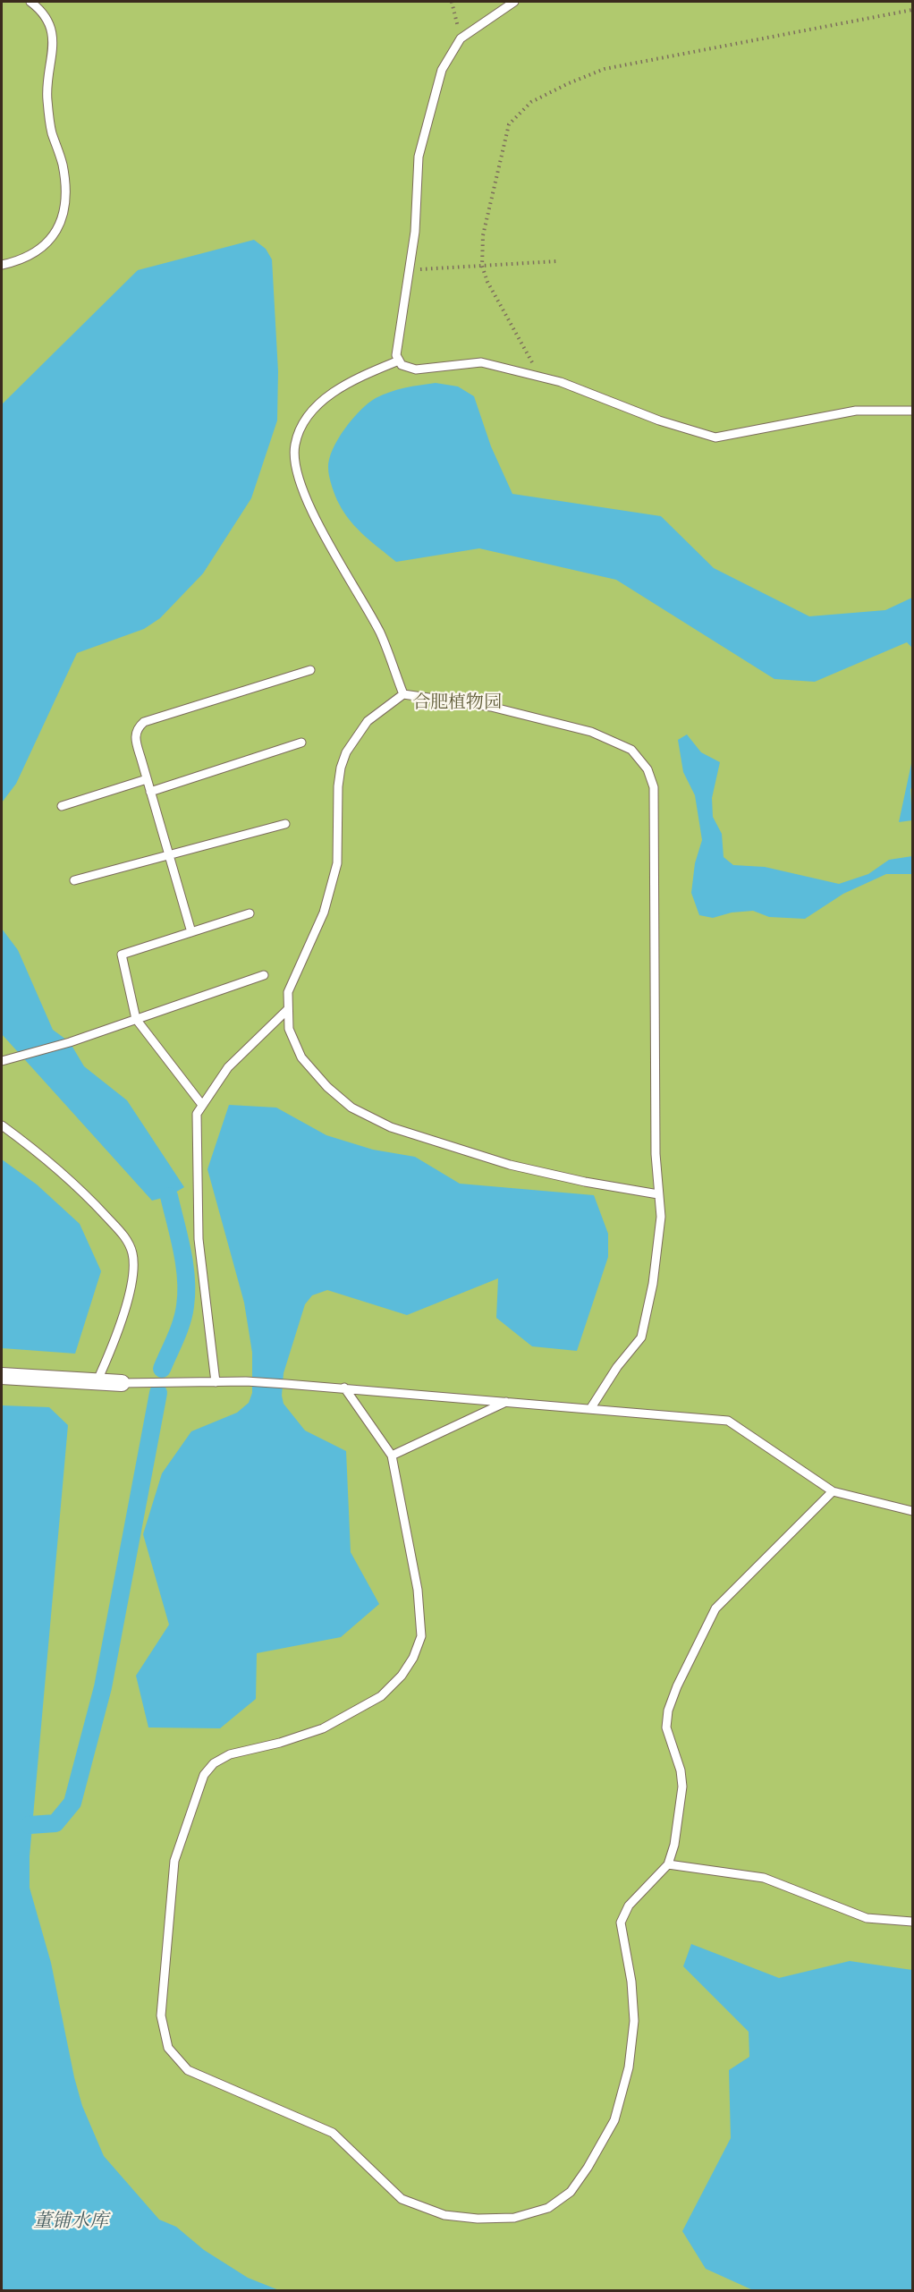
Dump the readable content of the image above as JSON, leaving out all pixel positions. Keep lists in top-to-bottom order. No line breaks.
{"water":["董铺水库"],"parks":["合肥植物园"]}
